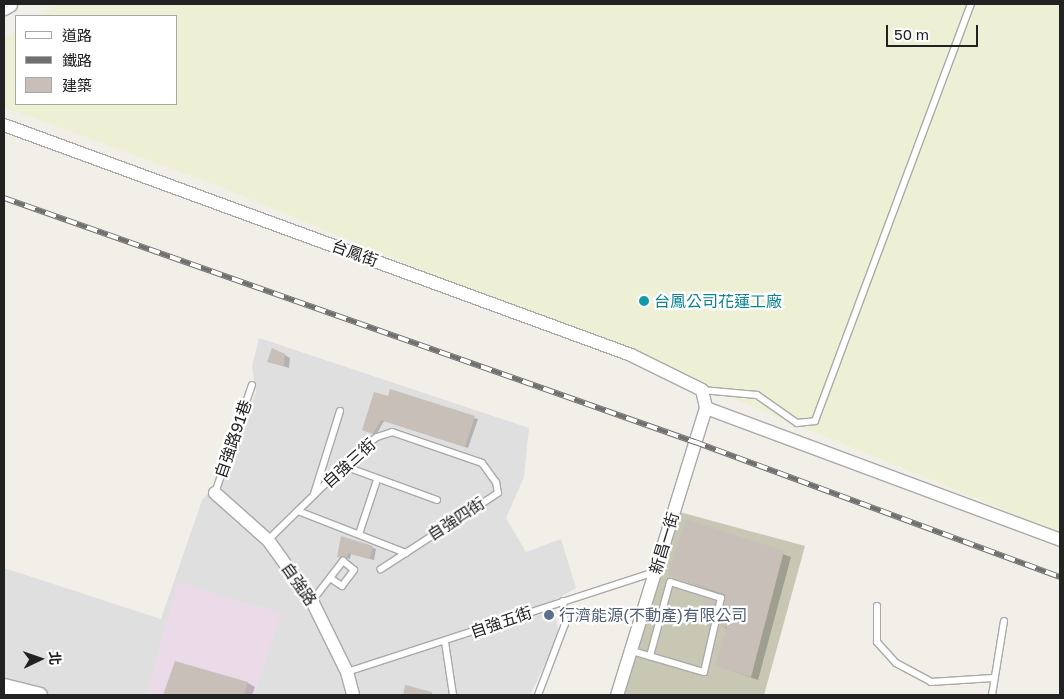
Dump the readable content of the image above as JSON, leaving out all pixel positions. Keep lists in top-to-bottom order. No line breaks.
{"streets":{"street":["台鳳街","新昌一街","自強路"],"lane":["自強路91巷","自強三街","自強四街","自強五街"]},"crossings":[["台鳳街","新昌一街"],["自強路91巷","自強路"],["自強三街","自強四街"],["自強三街","自強路"],["新昌一街","自強五街"],["自強路","自強五街"]],"places":["台鳳公司花蓮工廠","行濟能源(不動產)有限公司"],"legend":["道路","鐵路","建築"],"scale_bar":"50 m","north":"right"}
